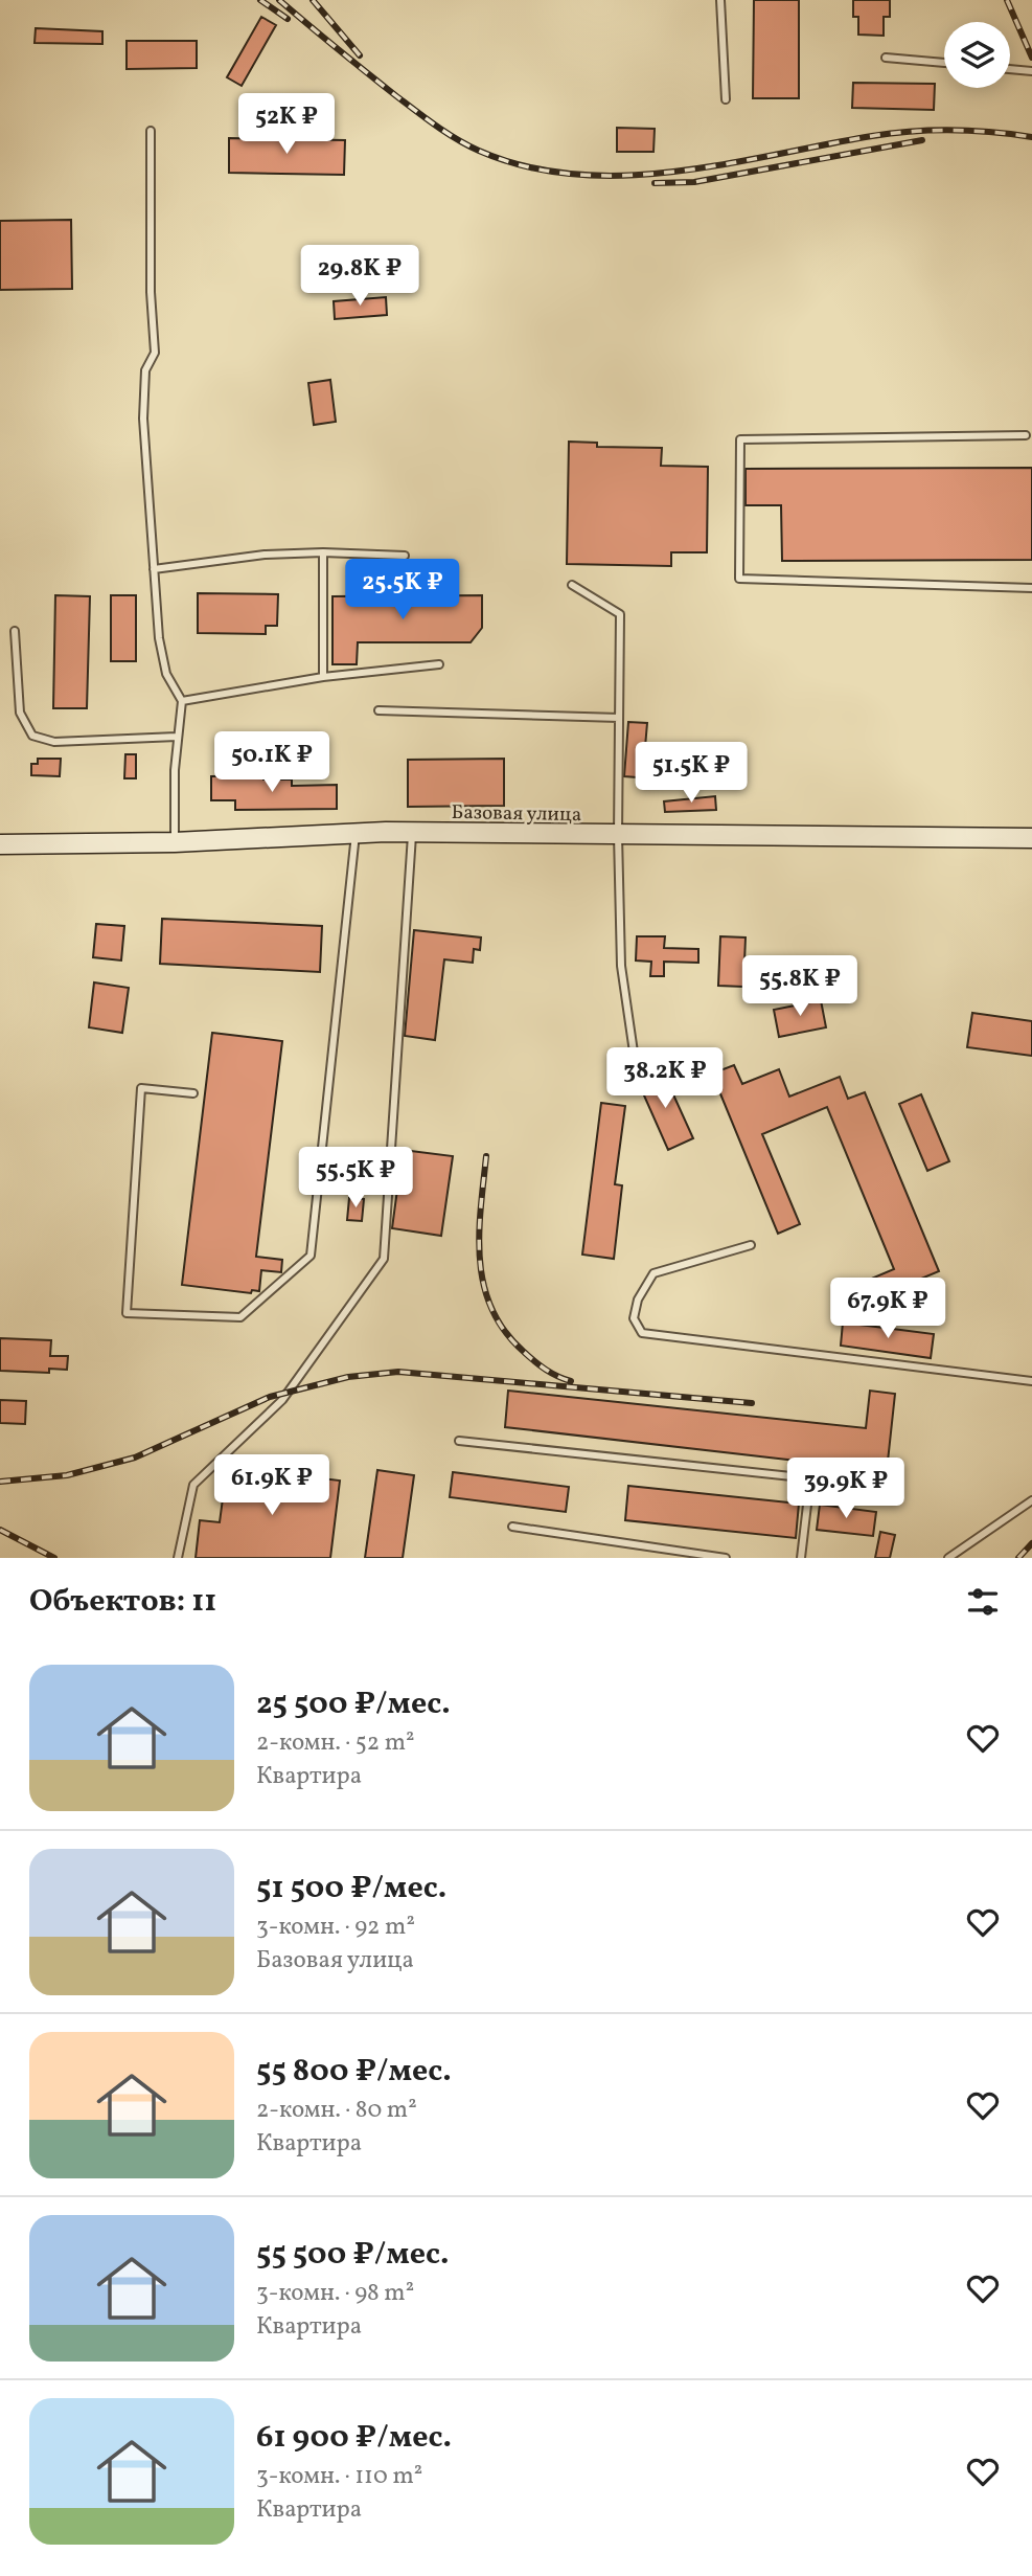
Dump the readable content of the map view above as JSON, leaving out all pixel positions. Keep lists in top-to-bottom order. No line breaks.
{"streets":{"street":["Базовая улица"]},"page":{"price":["52K ₽","29.8K ₽","25.5K ₽","50.1K ₽","51.5K ₽","55.8K ₽","38.2K ₽","55.5K ₽","67.9K ₽","61.9K ₽","39.9K ₽"],"heading":"Объектов: 11","list":[{"name":"25 500 ₽/мес.","note":"2-комн. · 52 m² · Квартира"},{"name":"51 500 ₽/мес.","note":"3-комн. · 92 m² · Базовая улица"},{"name":"55 800 ₽/мес.","note":"2-комн. · 80 m² · Квартира"},{"name":"55 500 ₽/мес.","note":"3-комн. · 98 m² · Квартира"},{"name":"61 900 ₽/мес.","note":"3-комн. · 110 m² · Квартира"}]}}
